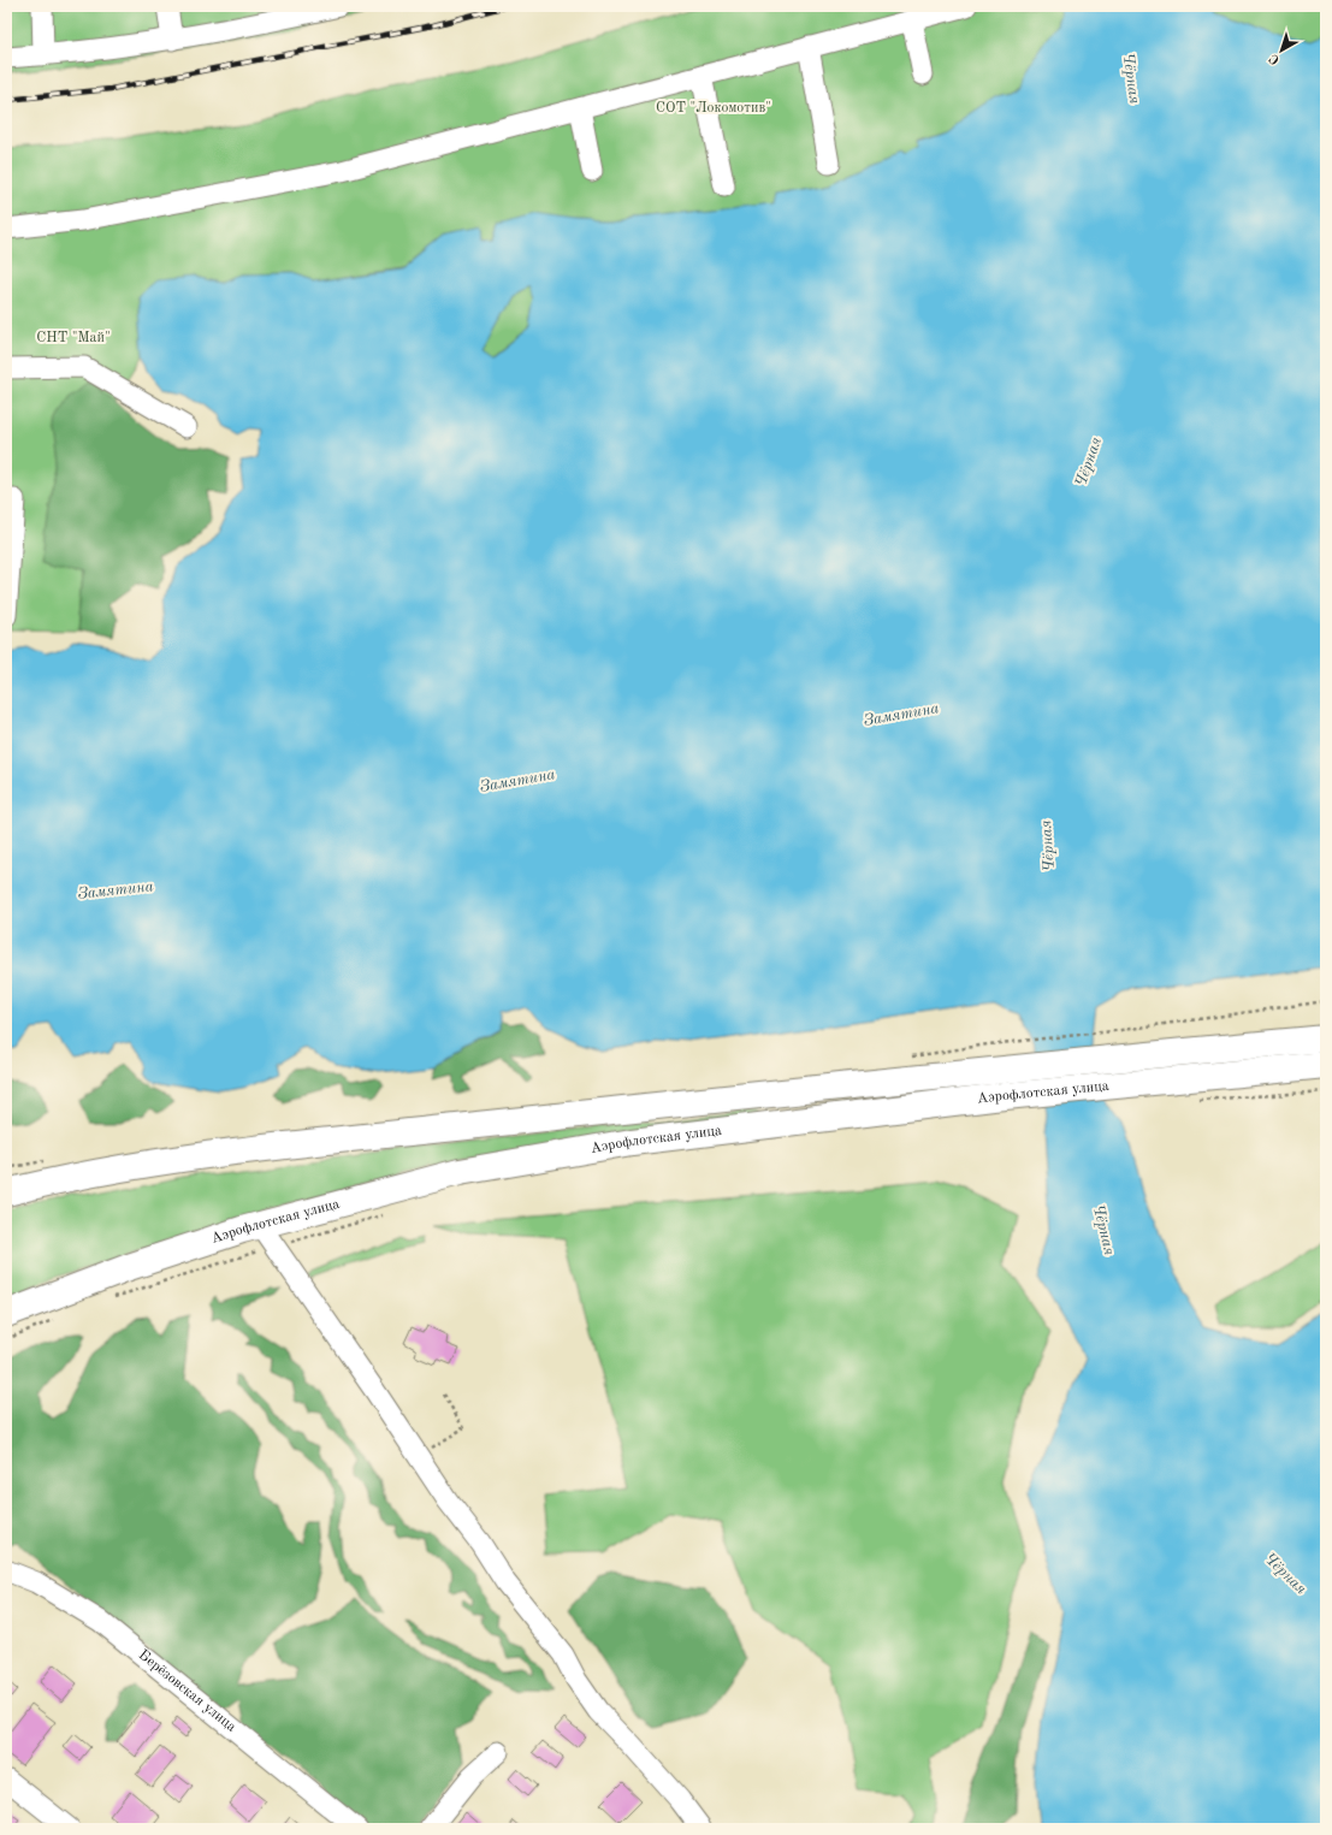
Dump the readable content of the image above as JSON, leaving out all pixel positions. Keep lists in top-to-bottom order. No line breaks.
{"streets":{"main road":["Аэрофлотская улица"],"street":["Берёзовская улица"]},"water":["Чёрная","Замятина"],"parks":["СОТ \"Локомотив\"","СНТ \"Май\""],"north":"bottom left"}
